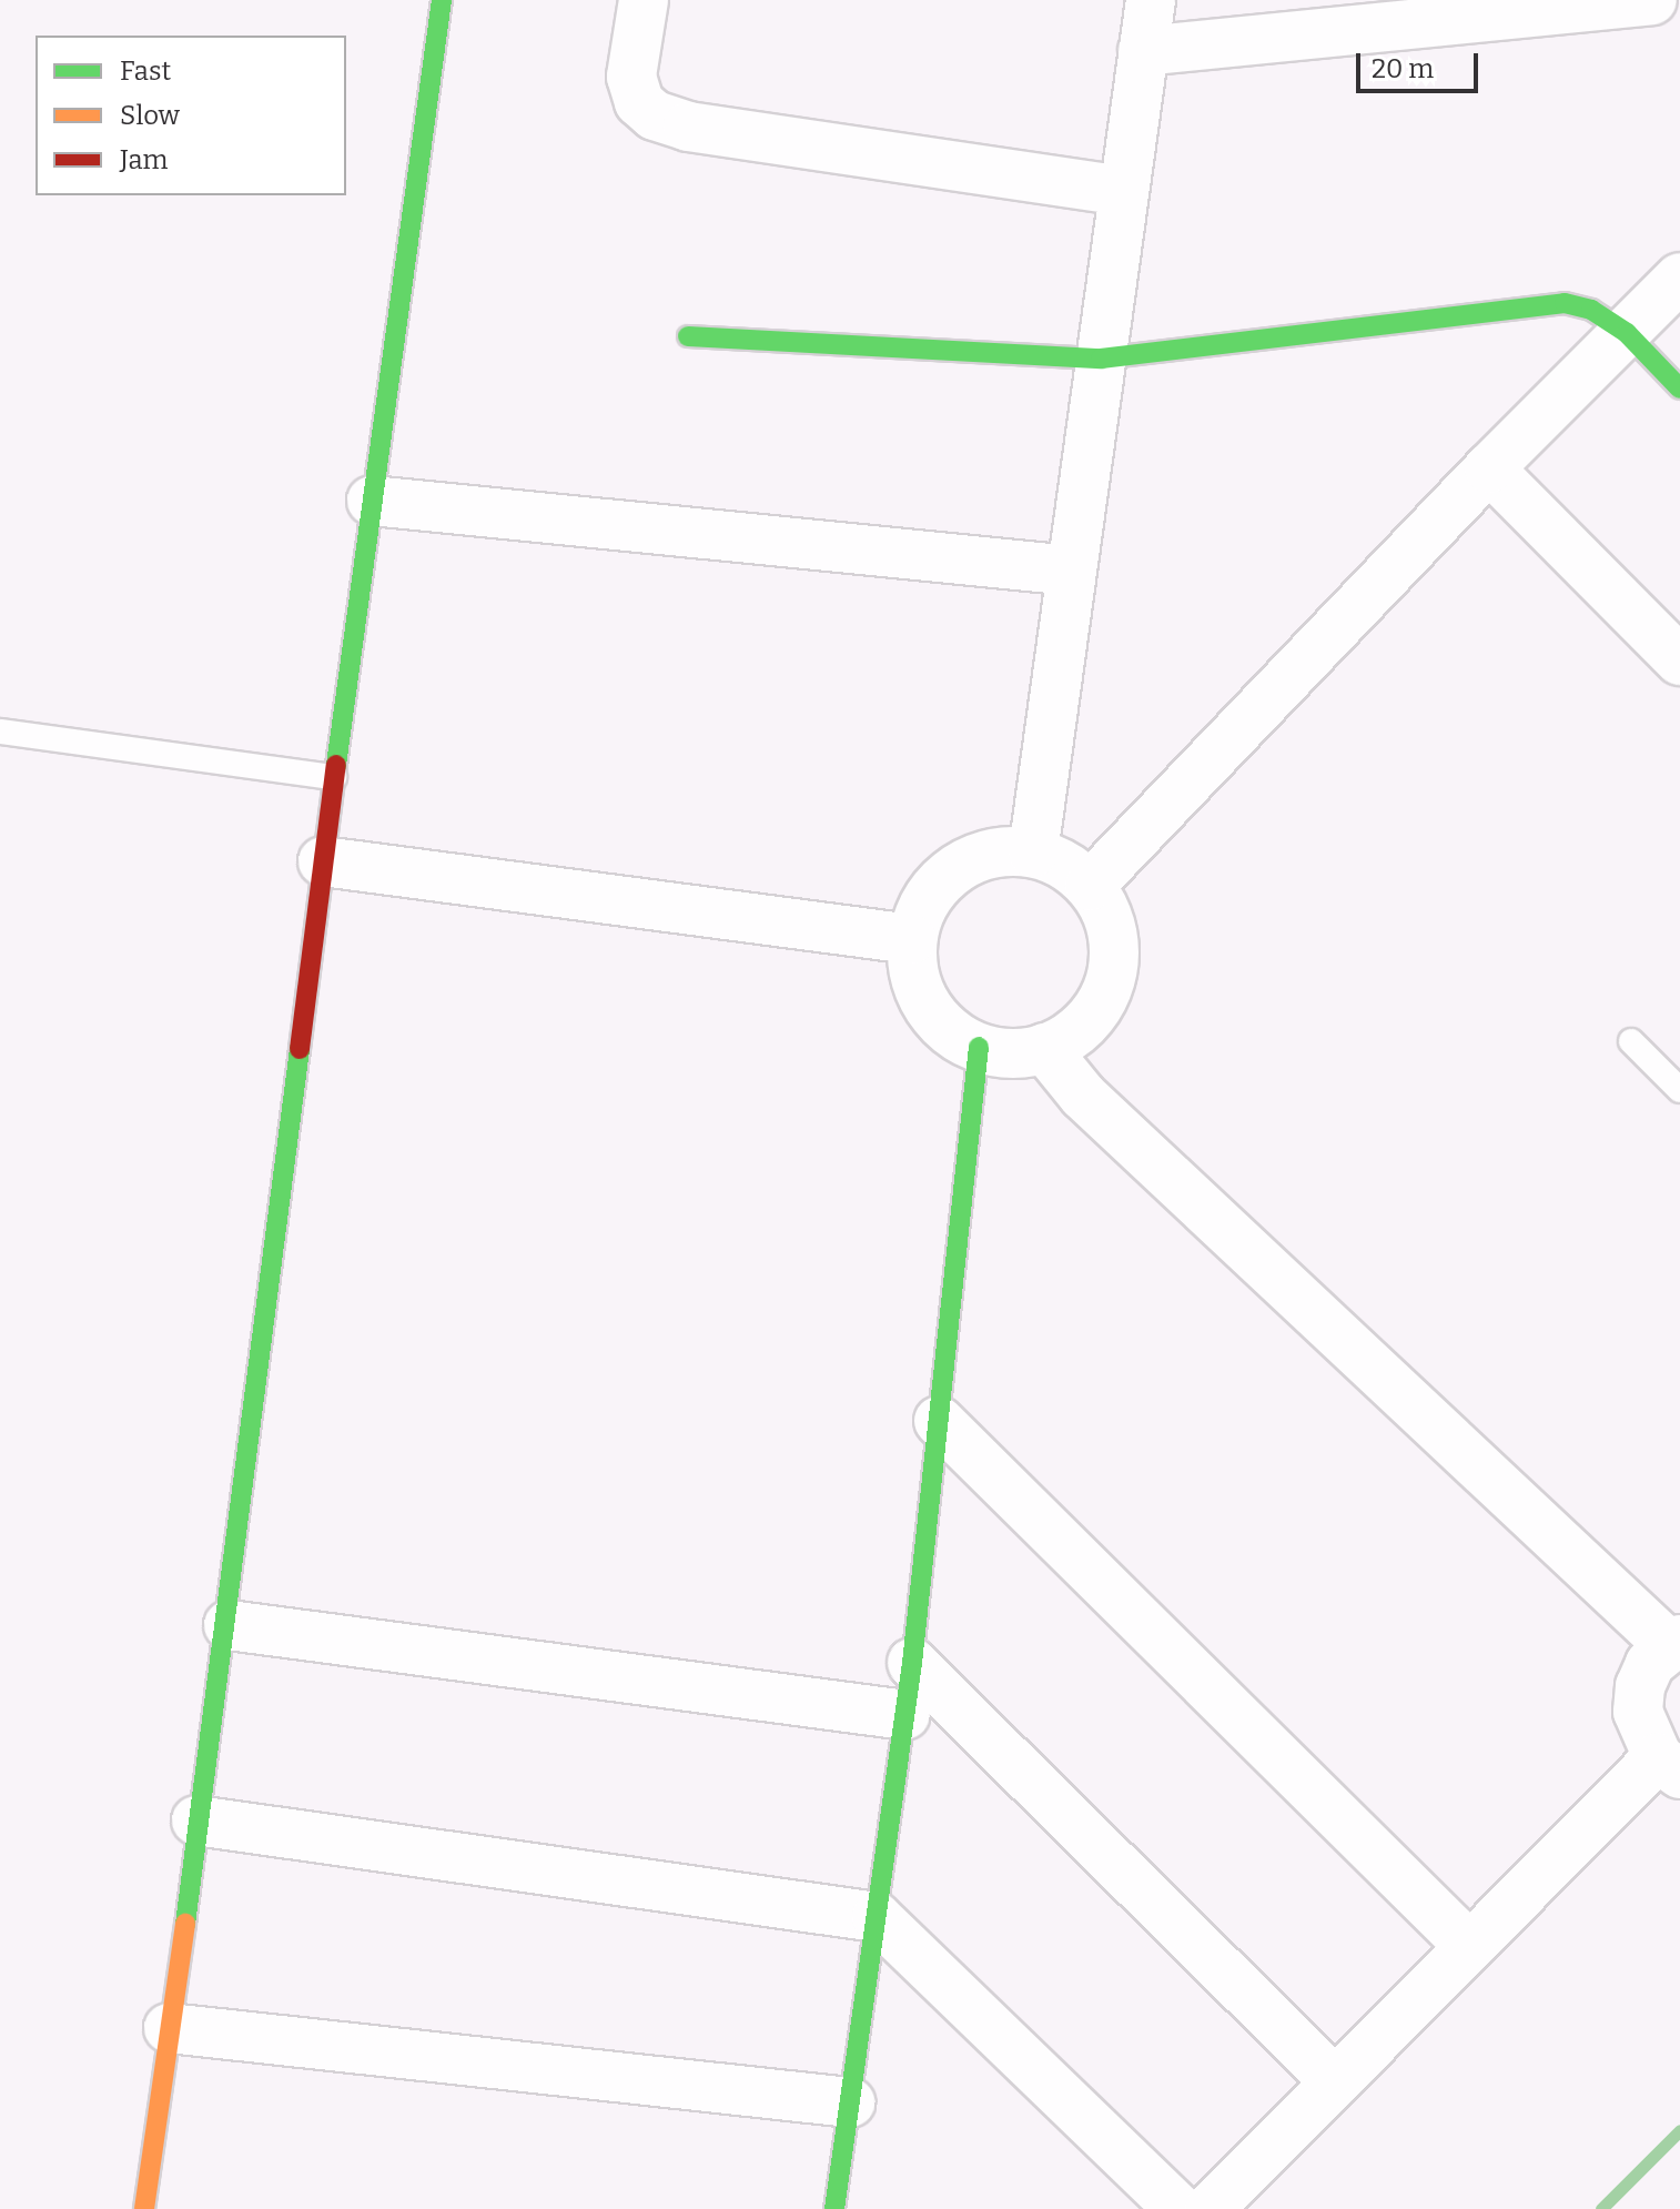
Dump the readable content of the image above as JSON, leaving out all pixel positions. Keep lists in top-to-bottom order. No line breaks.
{"legend":["Fast","Slow","Jam"],"scale_bar":"20 m"}
